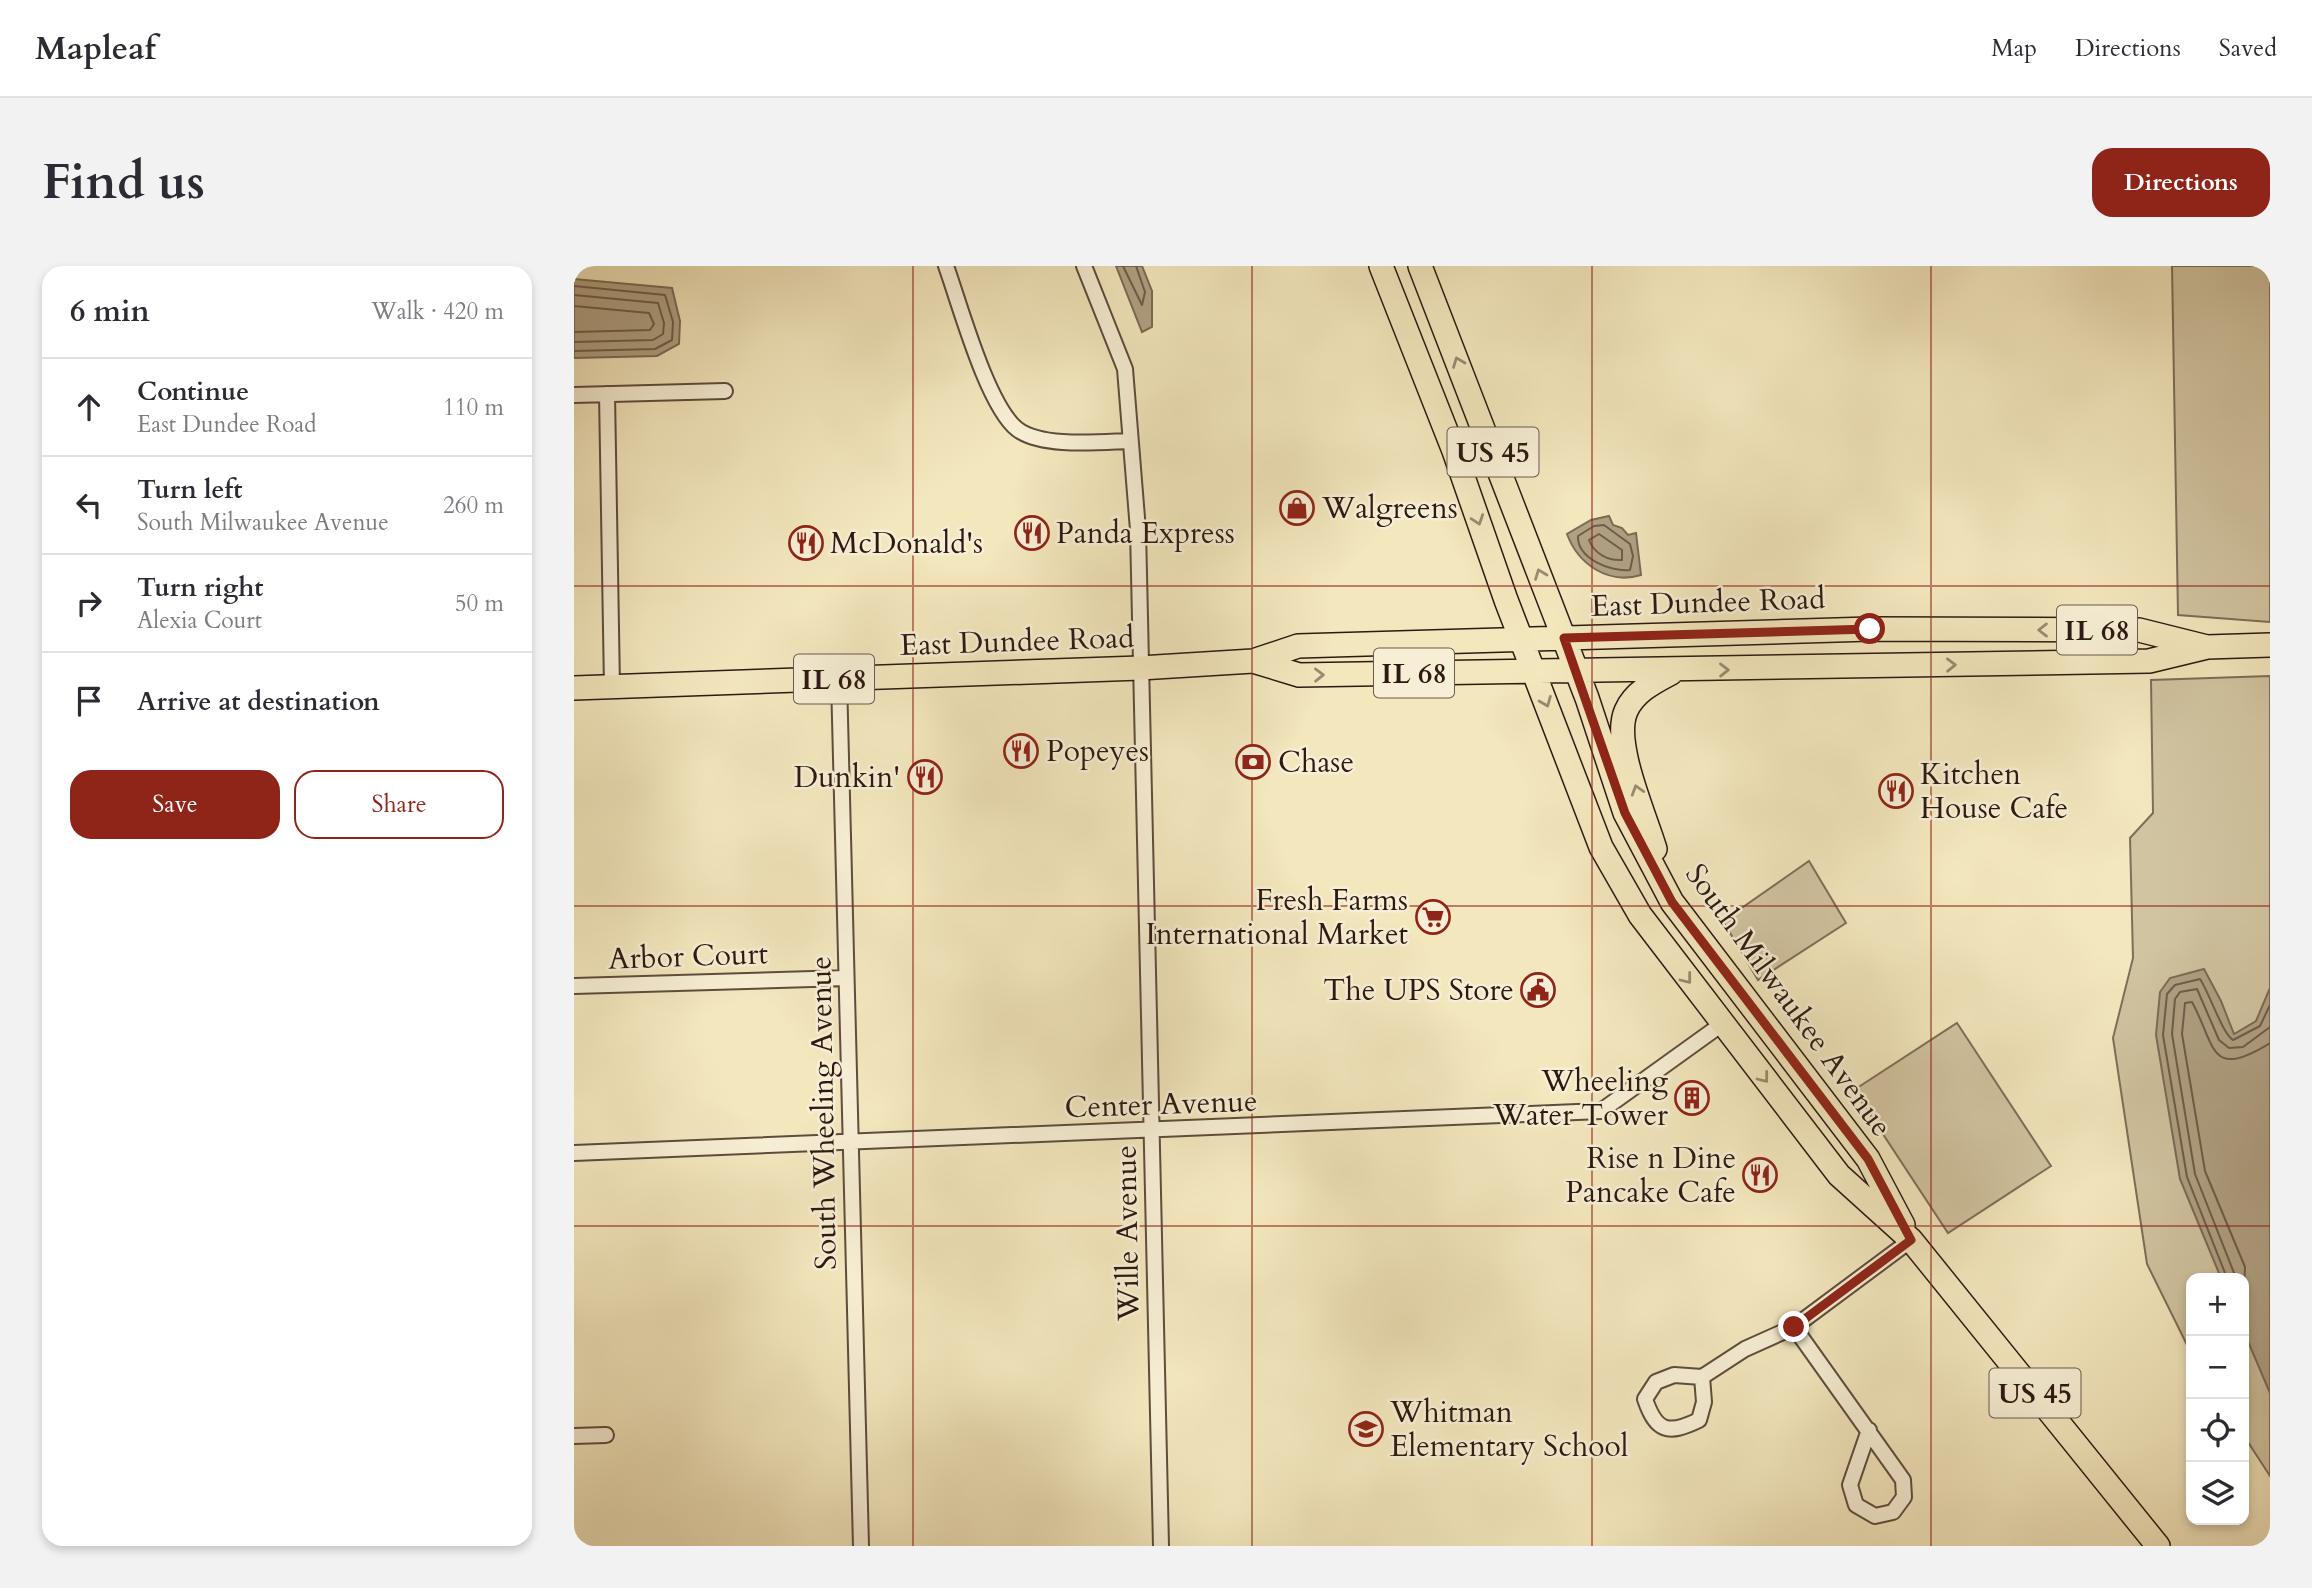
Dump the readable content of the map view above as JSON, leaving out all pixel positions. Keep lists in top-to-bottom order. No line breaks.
{"streets":{"main road":["US 45","East Dundee Road","IL 68","South Milwaukee Avenue"],"street":["Arbor Court","Center Avenue","South Wheeling Avenue","Wille Avenue"]},"crossings":[["US 45","East Dundee Road"],["US 45","South Milwaukee Avenue"],["East Dundee Road","South Milwaukee Avenue"],["East Dundee Road","South Wheeling Avenue"],["East Dundee Road","Wille Avenue"],["Arbor Court","South Wheeling Avenue"],["South Milwaukee Avenue","Center Avenue"],["Center Avenue","South Wheeling Avenue"],["Center Avenue","Wille Avenue"]],"places":{"shop":["Walgreens"],"restaurant":["Panda Express","McDonald's","Popeyes","Dunkin'","Kitchen House Cafe","Rise n Dine Pancake Cafe"],"bank":["Chase"],"supermarket":["Fresh Farms International Market"],"public building":["The UPS Store"],"building":["Wheeling Water Tower"],"school or university":["Whitman Elementary School"]},"page":{"header":"Mapleaf","nav":["Map","Directions","Saved"],"buttons":["Directions",["Save","Share"]],"title":"Find us","heading":["6 min","Walk · 420 m"],"list":[["Continue","East Dundee Road","110 m"],["Turn left","South Milwaukee Avenue","260 m"],["Turn right","Alexia Court","50 m"],"Arrive at destination"],"map_buttons":["+","−"]}}
